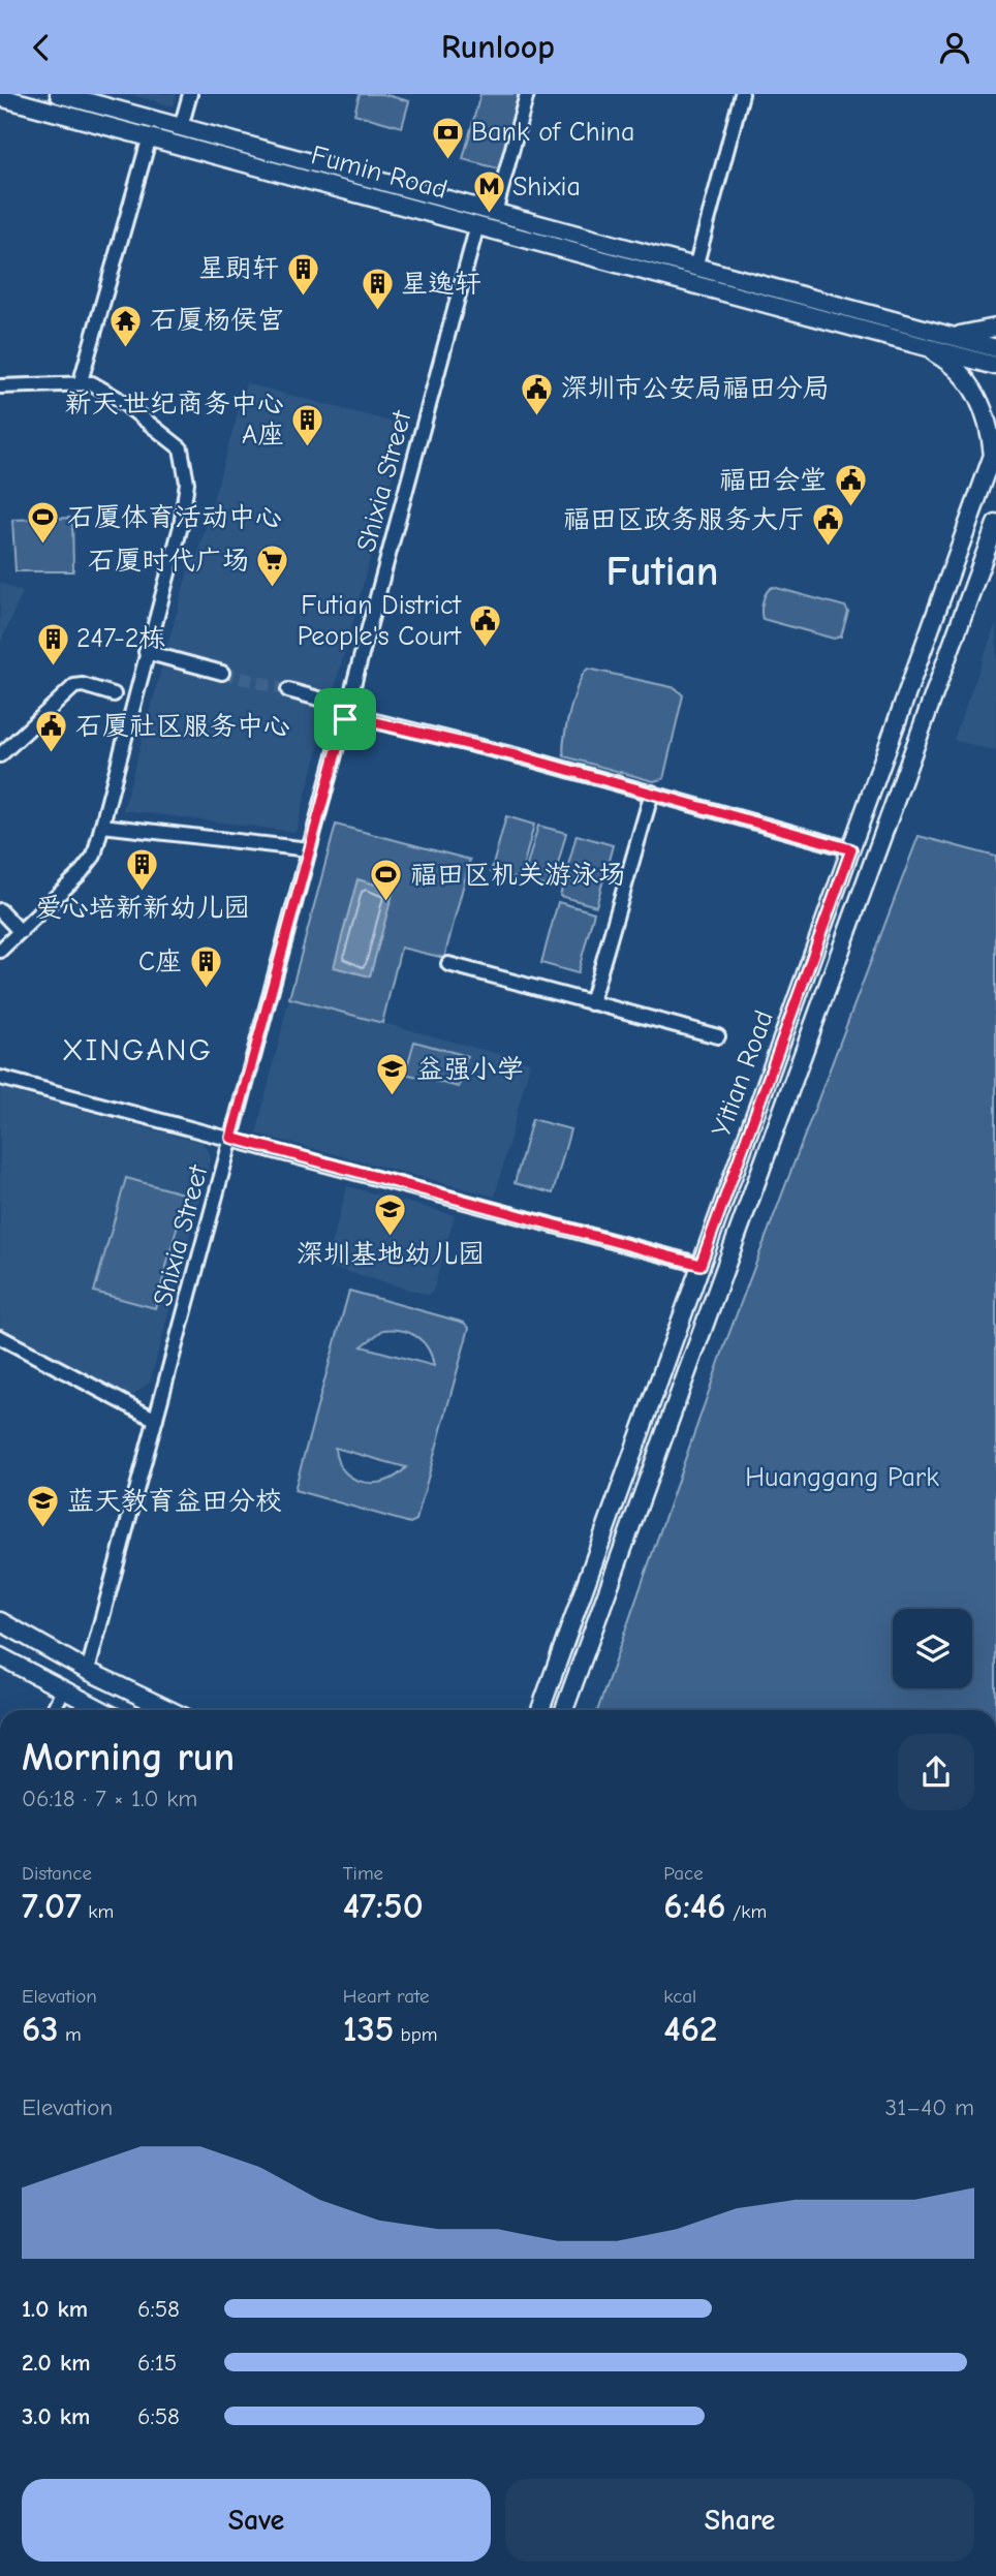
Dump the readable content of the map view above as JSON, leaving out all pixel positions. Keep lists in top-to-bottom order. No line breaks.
{"streets":{"main road":["Fumin Road","Yitian Road"],"street":["Shixia Street"]},"crossings":[["Fumin Road","Shixia Street"]],"districts":["Futian","XINGANG"],"parks":["Huanggang Park"],"places":{"bank":["Bank of China"],"metro station":["Shixia"],"building":["星朗轩","星逸轩","新天·世纪商务中心 A座","247-2栋","爱心培新新幼儿园","C座"],"temple":["石厦杨侯宫"],"public building":["深圳市公安局福田分局","福田会堂","福田区政务服务大厅","Futian District People's Court","石厦社区服务中心"],"sports":["石厦体育活动中心","福田区机关游泳场"],"supermarket":["石厦时代广场"],"school or university":["益强小学","深圳基地幼儿园","蓝天教育益田分校"]},"page":{"header":"Runloop","heading":["Morning run","06:18 · 7 × 1.0 km"],"stats":[["Distance","7.07 km"],["Time","47:50"],["Pace","6:46 /km"],["Elevation","63 m"],["Heart rate","135 bpm"],["kcal","462"]],"chart":["Elevation","31–40 m"],"list":[{"name":"1.0 km","note":"6:58"},{"name":"2.0 km","note":"6:15"},{"name":"3.0 km","note":"6:58"}],"buttons":["Save","Share"]}}
